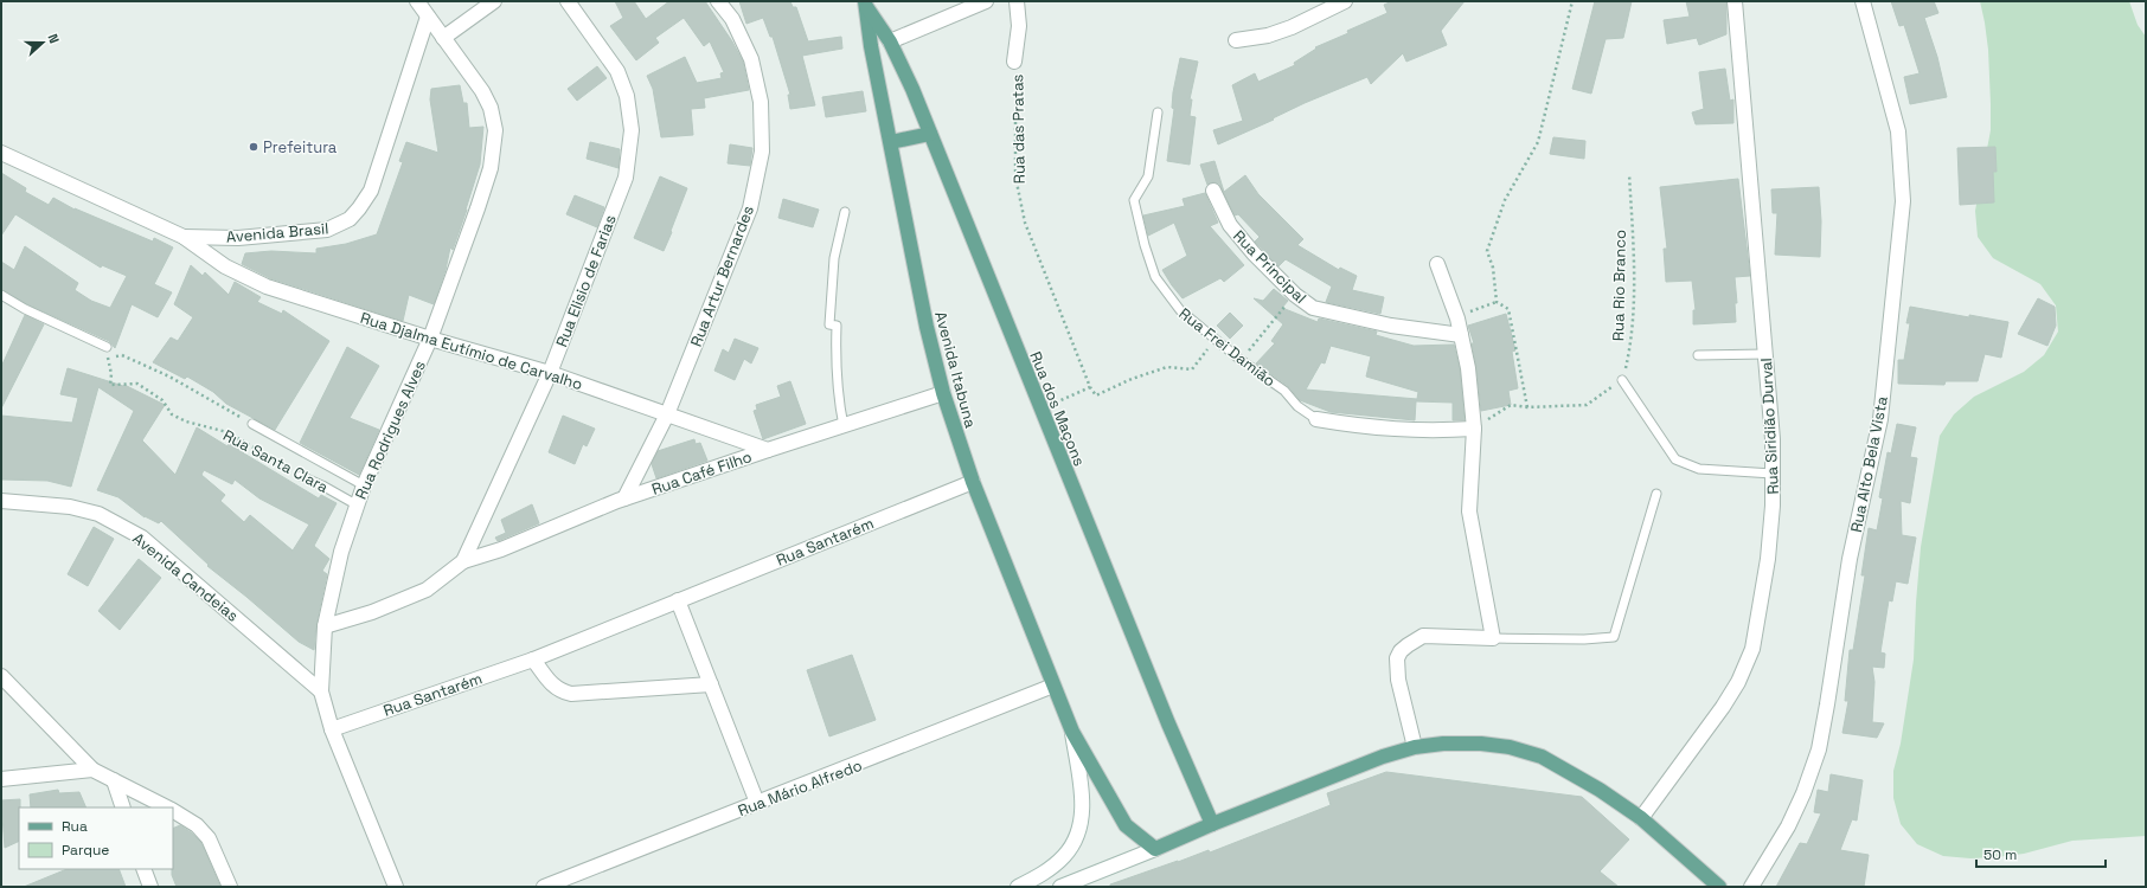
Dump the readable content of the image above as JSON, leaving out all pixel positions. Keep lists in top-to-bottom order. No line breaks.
{"streets":{"main road":["Avenida Itabuna","Rua dos Maçons"],"street":["Rua das Pratas","Avenida Brasil","Rua Principal","Rua Artur Bernardes","Rua Elisio de Farias","Rua Frei Damião","Rua Djalma Eutímio de Carvalho","Rua Siridião Durval","Rua Rodrigues Alves","Rua Alto Bela Vista","Rua Café Filho","Rua Santarém","Avenida Candeias","Rua Mário Alfredo"],"lane":["Rua Santa Clara"],"path":["Rua Rio Branco"]},"crossings":[["Avenida Brasil","Rua Djalma Eutímio de Carvalho"],["Avenida Brasil","Rua Rodrigues Alves"],["Rua Artur Bernardes","Rua Djalma Eutímio de Carvalho"],["Rua Artur Bernardes","Rua Café Filho"],["Rua Elisio de Farias","Rua Djalma Eutímio de Carvalho"],["Rua Elisio de Farias","Rua Café Filho"],["Rua Djalma Eutímio de Carvalho","Rua Rodrigues Alves"],["Rua Djalma Eutímio de Carvalho","Rua Café Filho"],["Avenida Itabuna","Rua dos Maçons"],["Avenida Itabuna","Rua Café Filho"],["Avenida Itabuna","Rua Santarém"],["Avenida Itabuna","Rua Mário Alfredo"],["Rua Rodrigues Alves","Rua Santa Clara"],["Rua Rodrigues Alves","Avenida Candeias"]],"places":["Prefeitura"],"legend":["Rua","Parque"],"scale_bar":"50 m","north":"right"}
